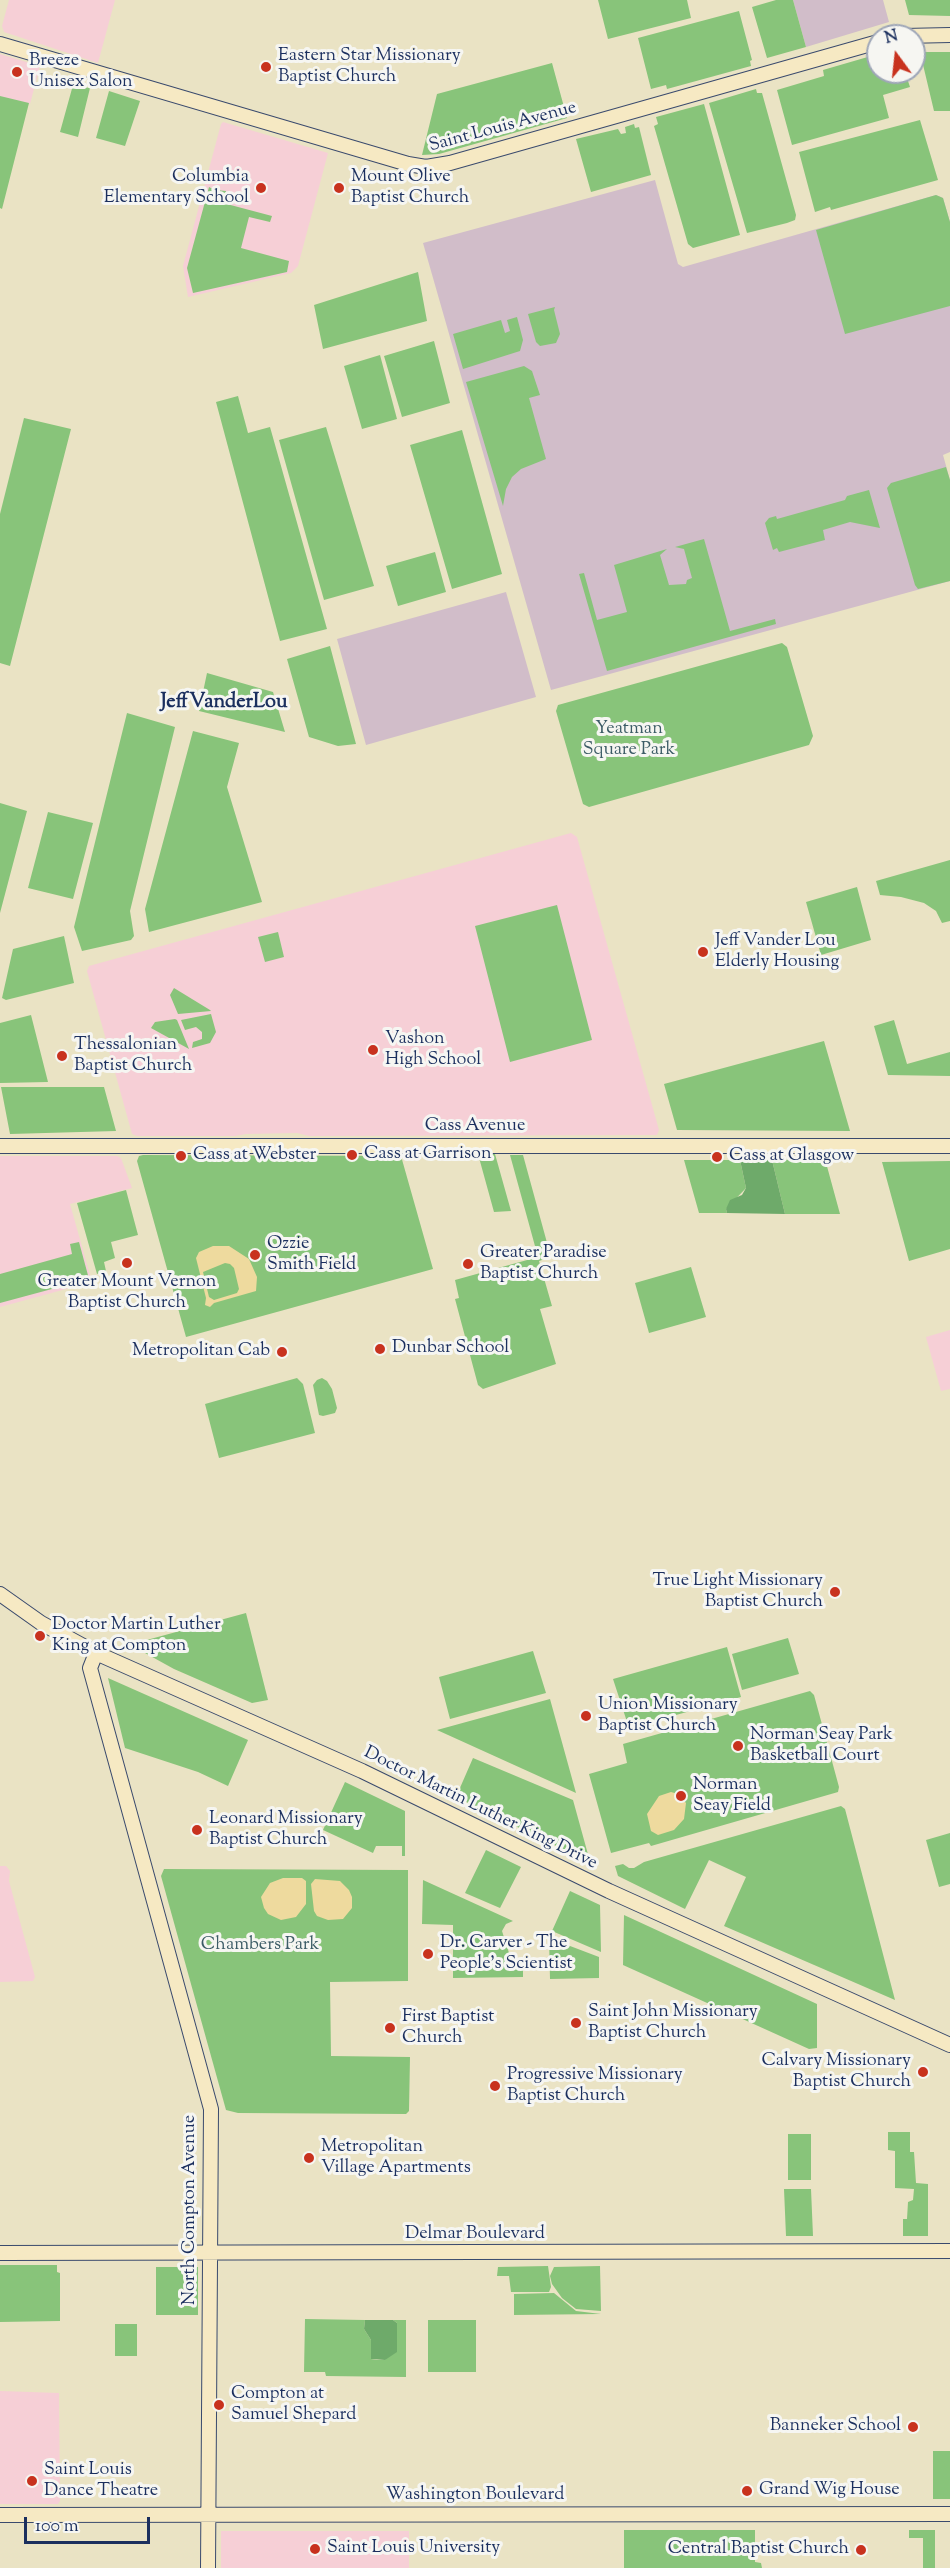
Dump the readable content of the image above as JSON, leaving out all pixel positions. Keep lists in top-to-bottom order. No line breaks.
{"streets":{"main road":["Saint Louis Avenue","Cass Avenue","Doctor Martin Luther King Drive","North Compton Avenue","Delmar Boulevard","Washington Boulevard"]},"crossings":[["Doctor Martin Luther King Drive","North Compton Avenue"],["North Compton Avenue","Delmar Boulevard"],["North Compton Avenue","Washington Boulevard"]],"districts":["JeffVanderLou"],"parks":["Yeatman Square Park","Chambers Park"],"places":["Eastern Star Missionary Baptist Church","Breeze Unisex Salon","Columbia Elementary School","Mount Olive Baptist Church","Jeff Vander Lou Elderly Housing","Vashon High School","Thessalonian Baptist Church","Cass at Garrison","Cass at Webster","Cass at Glasgow","Ozzie Smith Field","Greater Mount Vernon Baptist Church","Greater Paradise Baptist Church","Dunbar School","Metropolitan Cab","True Light Missionary Baptist Church","Doctor Martin Luther King at Compton","Union Missionary Baptist Church","Norman Seay Park Basketball Court","Norman Seay Field","Leonard Missionary Baptist Church","Dr. Carver - The People's Scientist","Saint John Missionary Baptist Church","First Baptist Church","Calvary Missionary Baptist Church","Progressive Missionary Baptist Church","Metropolitan Village Apartments","Compton at Samuel Shepard","Banneker School","Saint Louis Dance Theatre","Grand Wig House","Saint Louis University","Central Baptist Church"],"scale_bar":"100 m","north":"top"}
